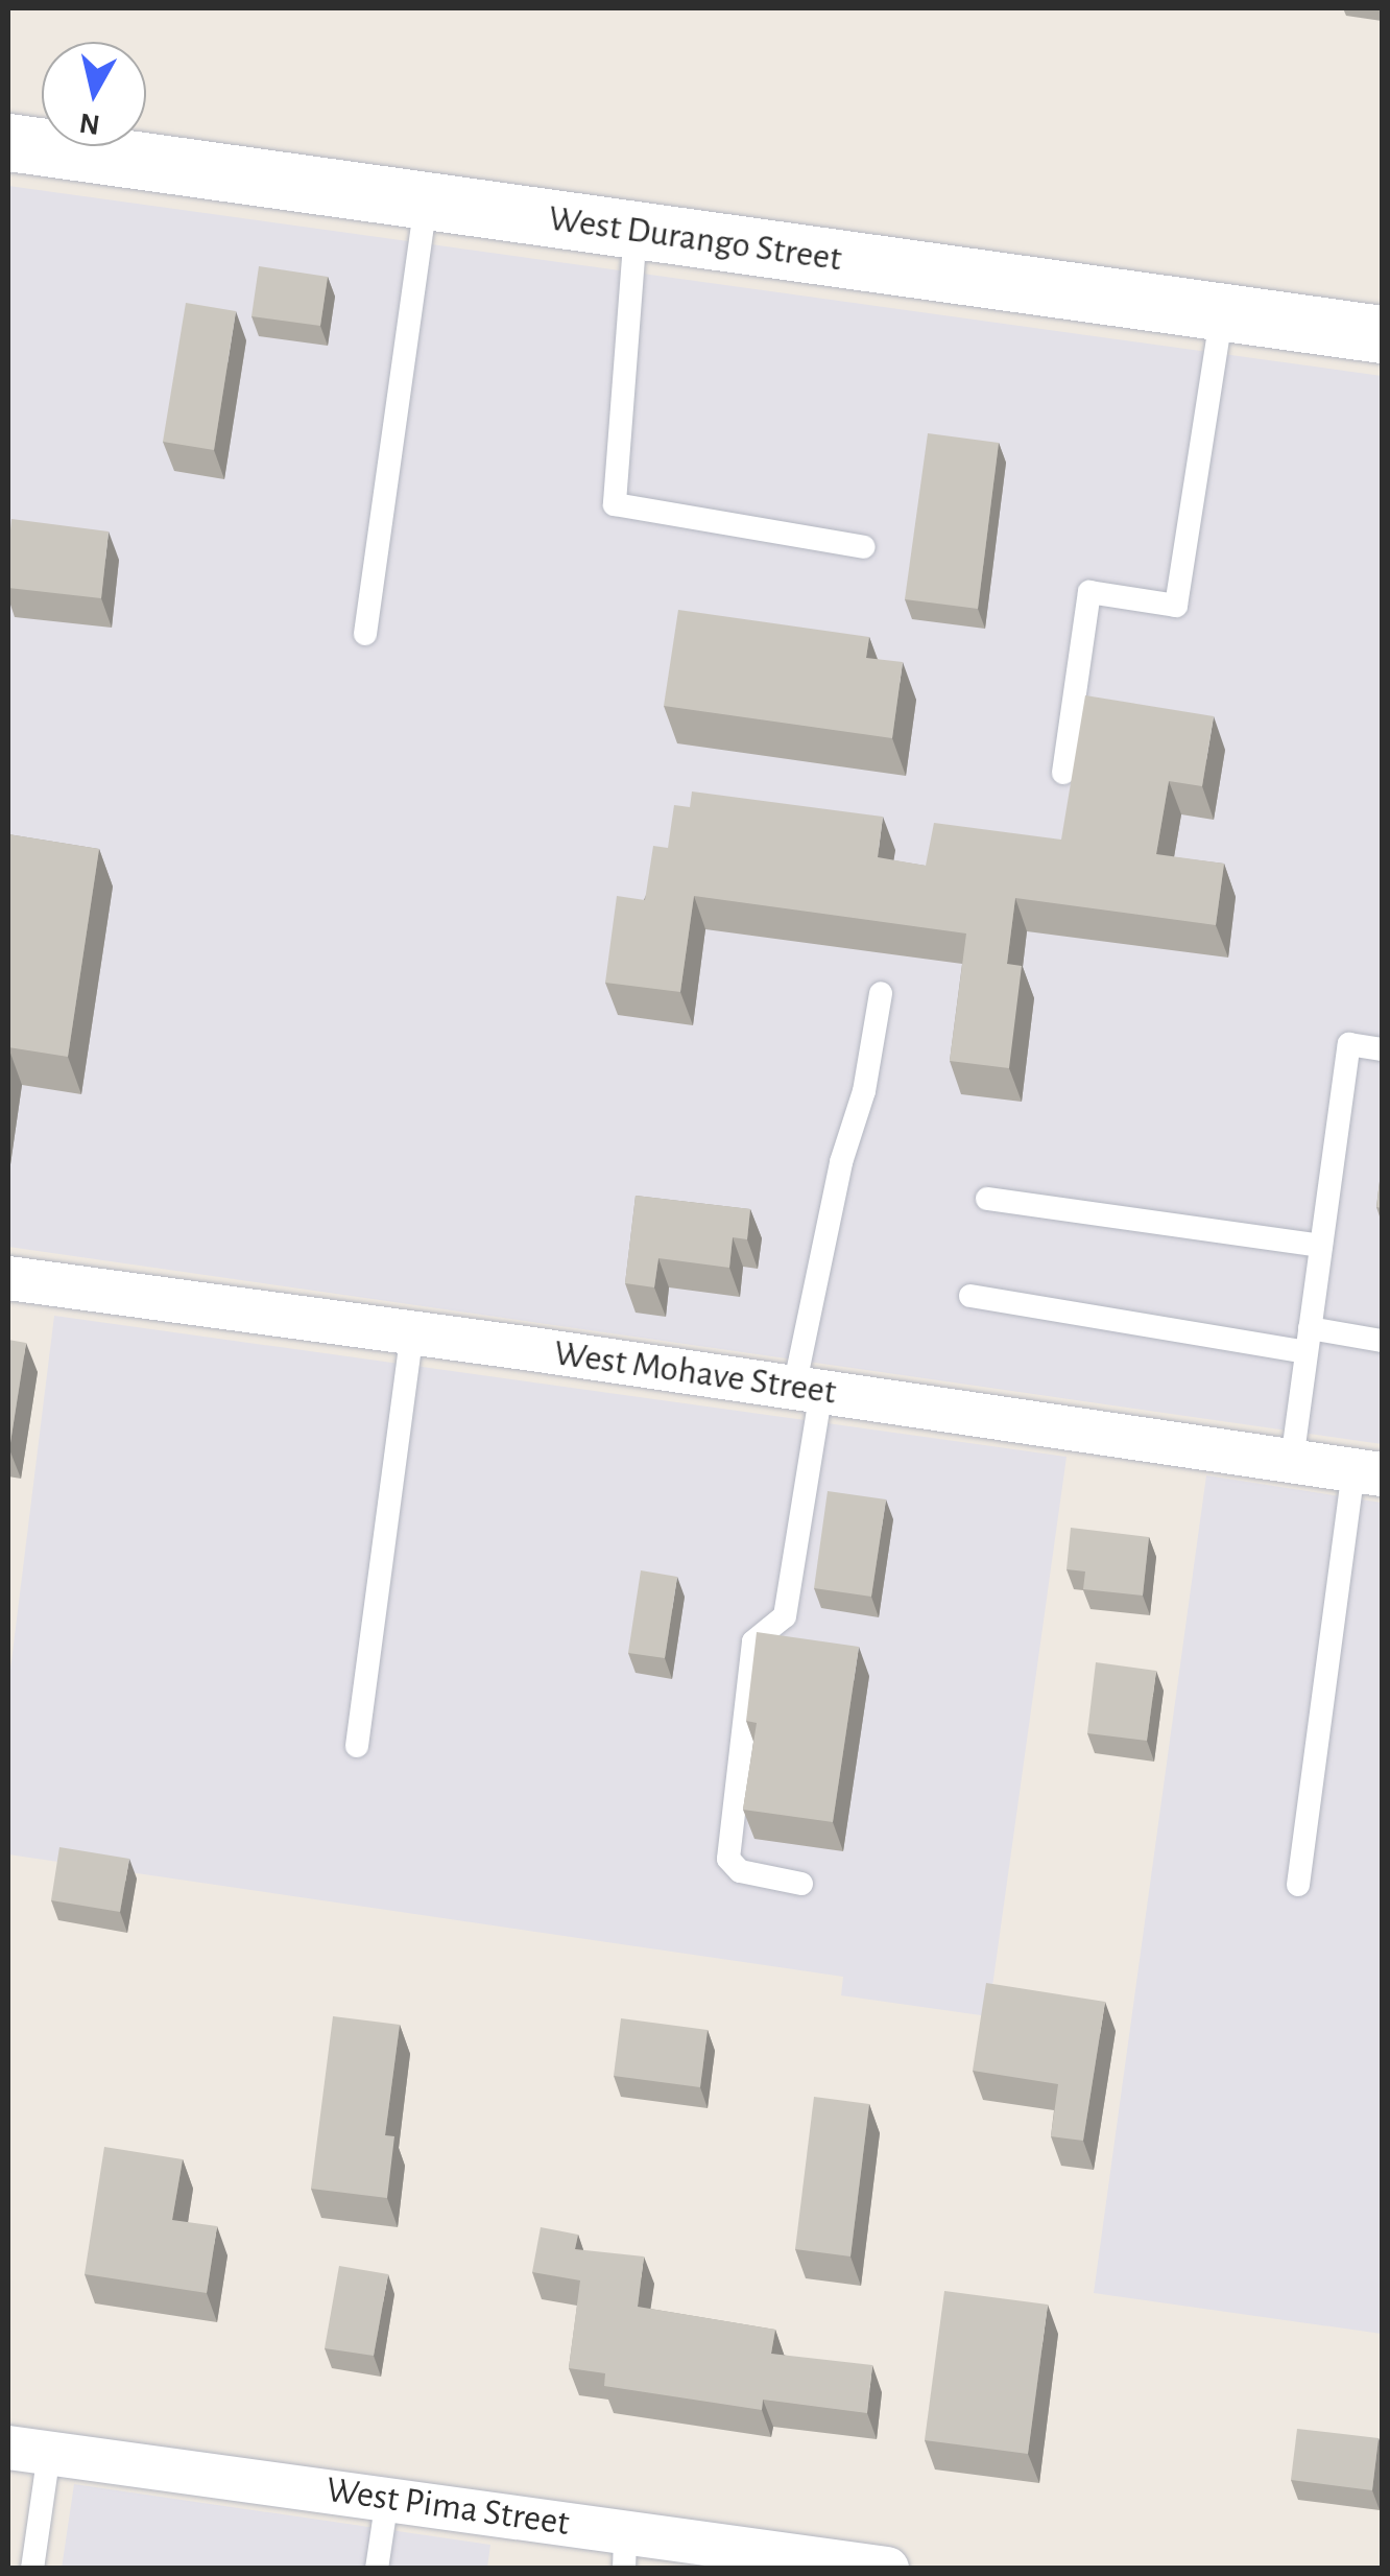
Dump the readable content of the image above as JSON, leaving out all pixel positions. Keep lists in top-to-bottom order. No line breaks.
{"streets":{"street":["West Durango Street","West Mohave Street","West Pima Street"]},"north":"bottom"}
